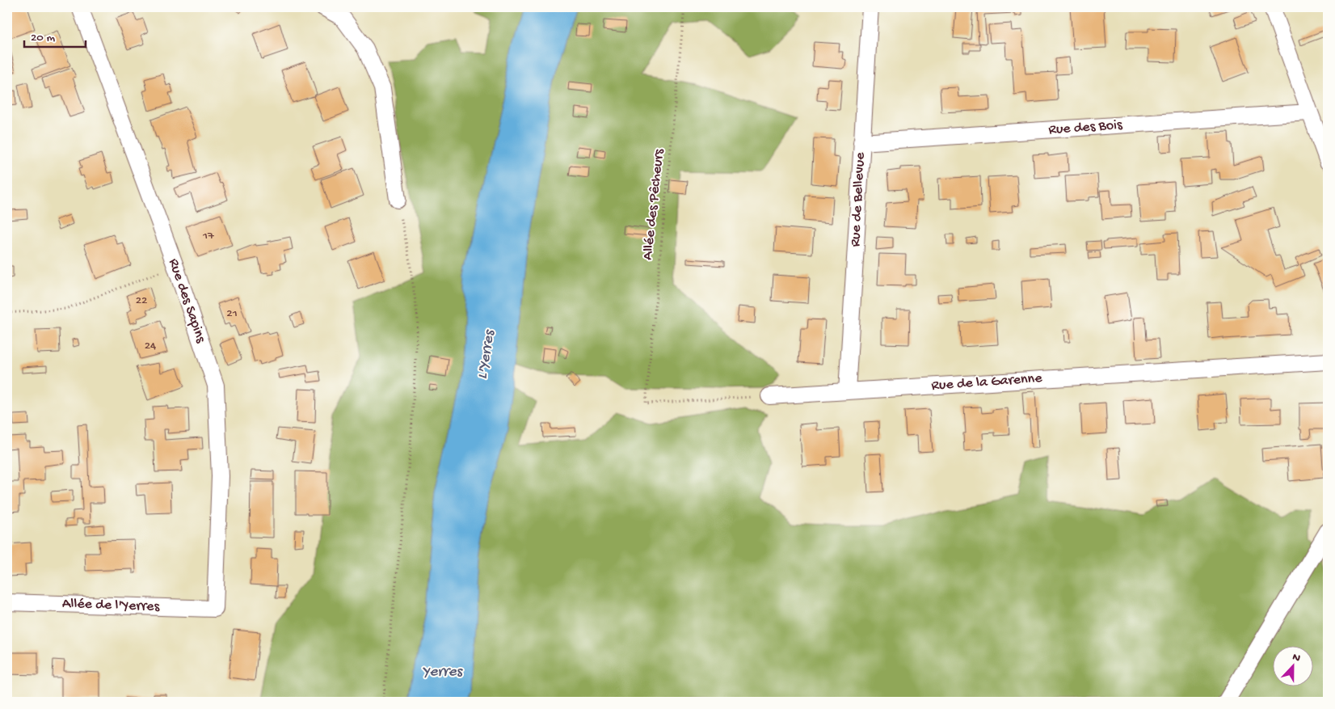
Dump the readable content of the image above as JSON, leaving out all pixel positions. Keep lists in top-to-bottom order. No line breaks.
{"streets":{"street":["Rue des Bois","Rue de Bellevue","Rue des Sapins","Rue de la Garenne","Allée de l'Yerres"],"path":["Allée des Pêcheurs"]},"crossings":[["Rue des Bois","Rue de Bellevue"],["Rue de Bellevue","Rue de la Garenne"],["Allée des Pêcheurs","Rue de la Garenne"],["Rue des Sapins","Allée de l'Yerres"]],"water":["L'Yerres","Yerres"],"house_numbers":["17","22","21","24"],"scale_bar":"20 m","north":"top"}
